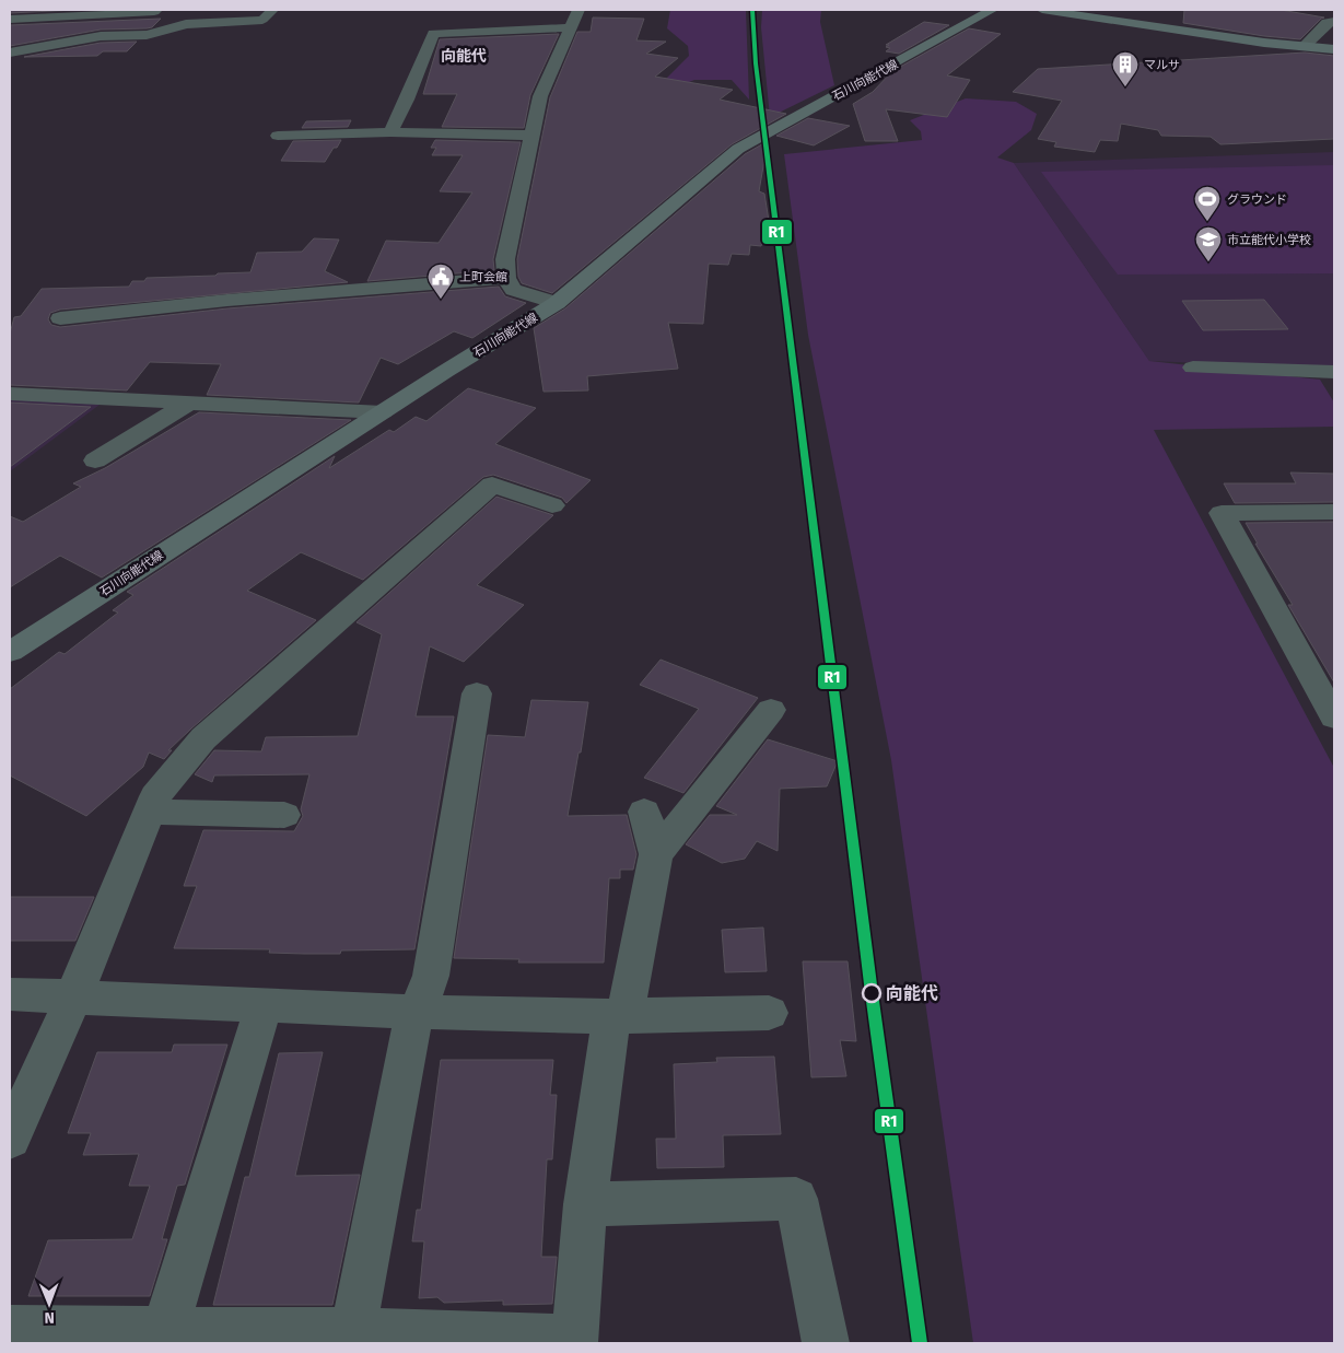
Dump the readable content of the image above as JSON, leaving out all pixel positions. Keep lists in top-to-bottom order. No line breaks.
{"streets":{"main road":["石川向能代線"]},"districts":["向能代"],"places":{"building":["マルサ"],"sports":["グラウンド"],"school or university":["市立能代小学校"],"public building":["上町会館"],"other":["向能代"]},"lines":["transit line R1"],"north":"bottom"}
